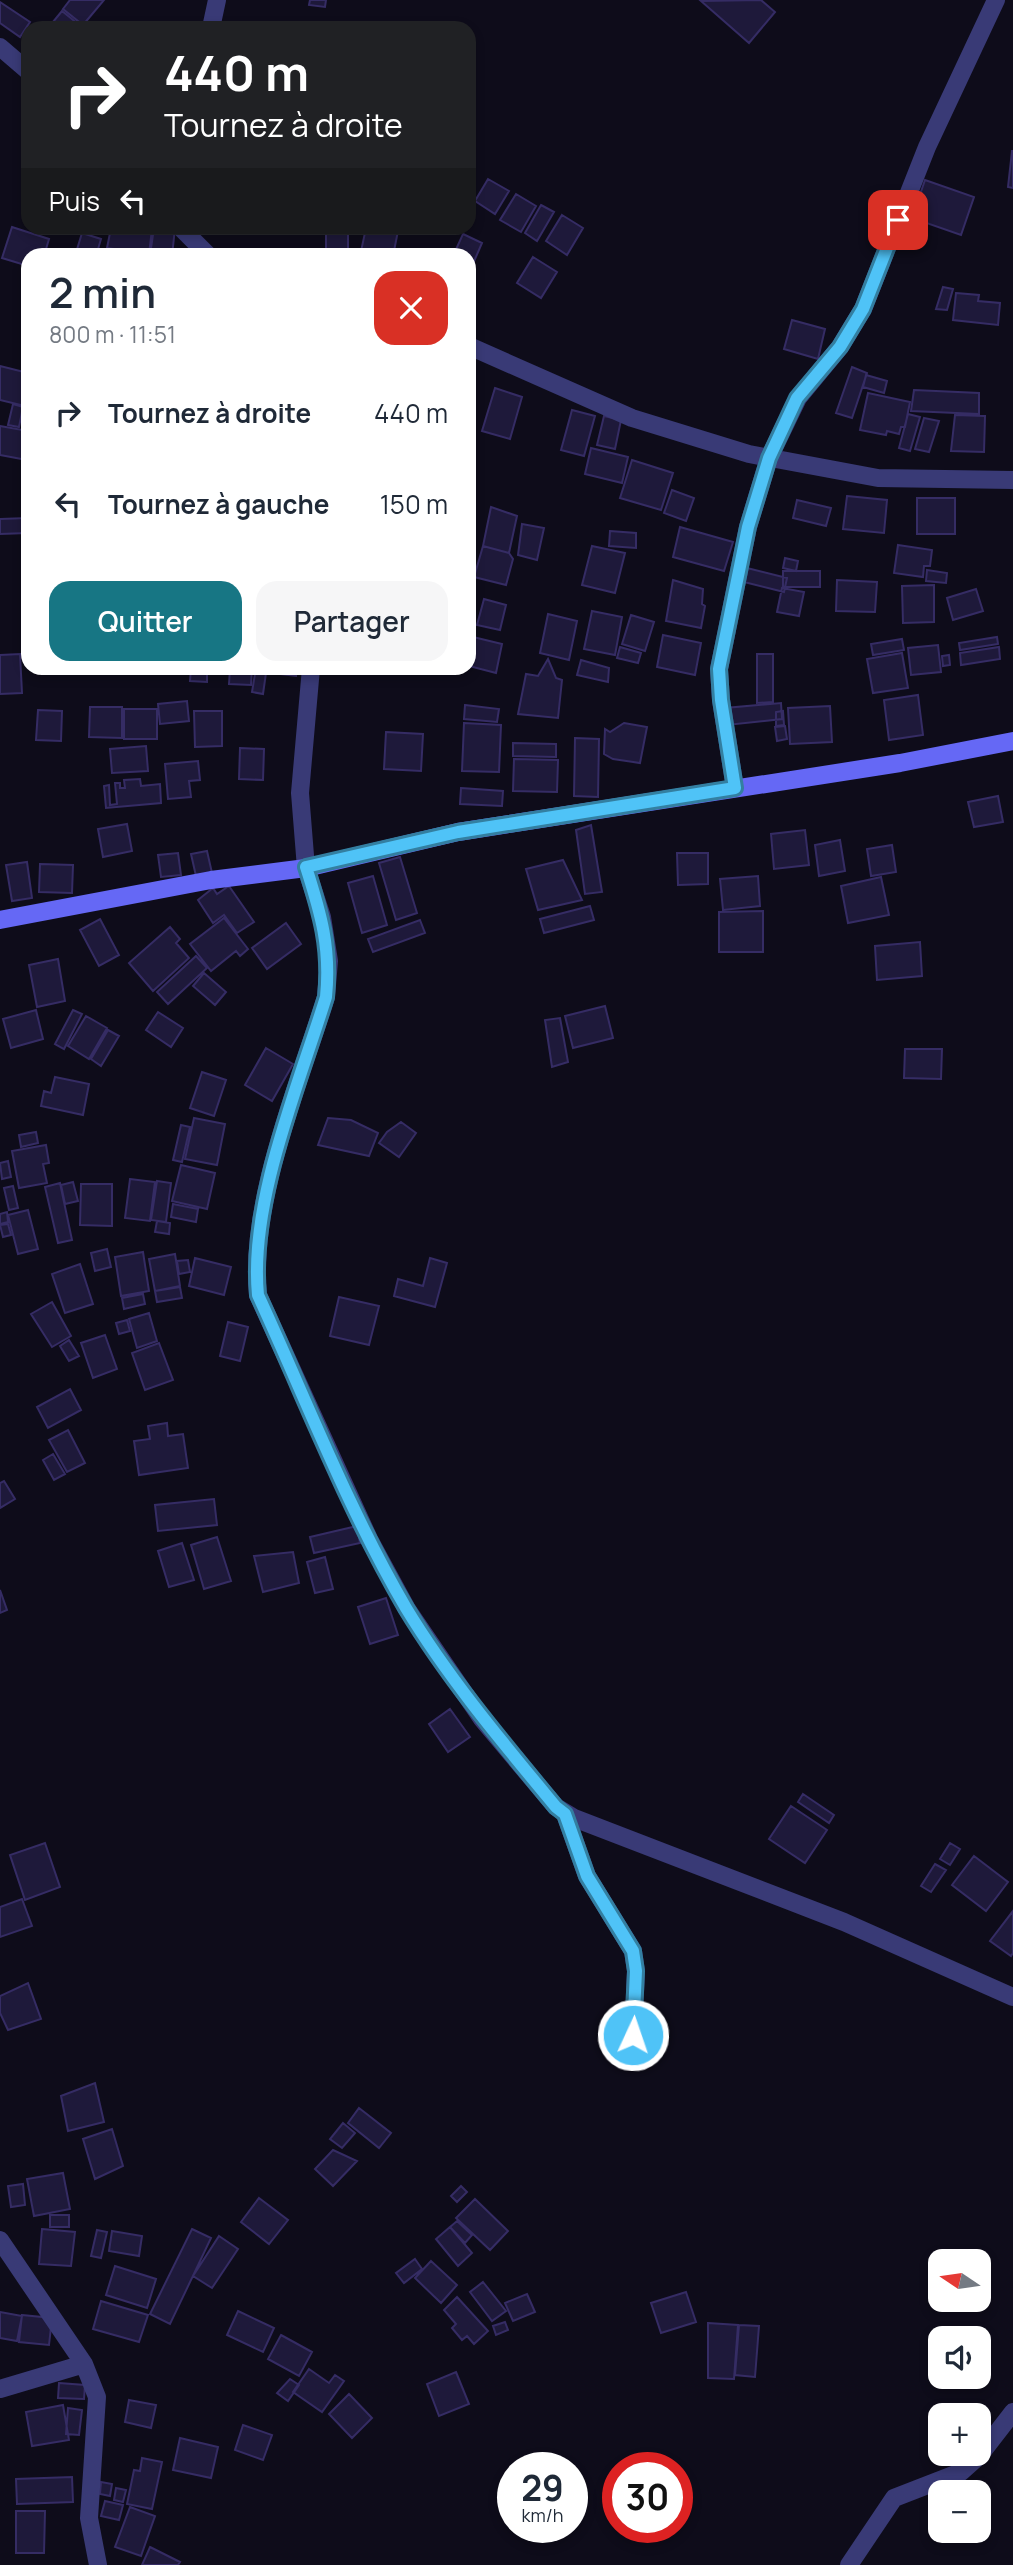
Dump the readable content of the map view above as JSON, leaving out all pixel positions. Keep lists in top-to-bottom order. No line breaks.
{"north":"left","page":{"turn":["440 m","Tournez à droite"],"then":"Puis","heading":["2 min","800 m · 11:51"],"list":[{"name":"Tournez à droite","value":"440 m"},{"name":"Tournez à gauche","value":"150 m"}],"buttons":["Quitter","Partager"],"map_buttons":["+","−"],"speed":"29 km/h","limit":"30"}}
